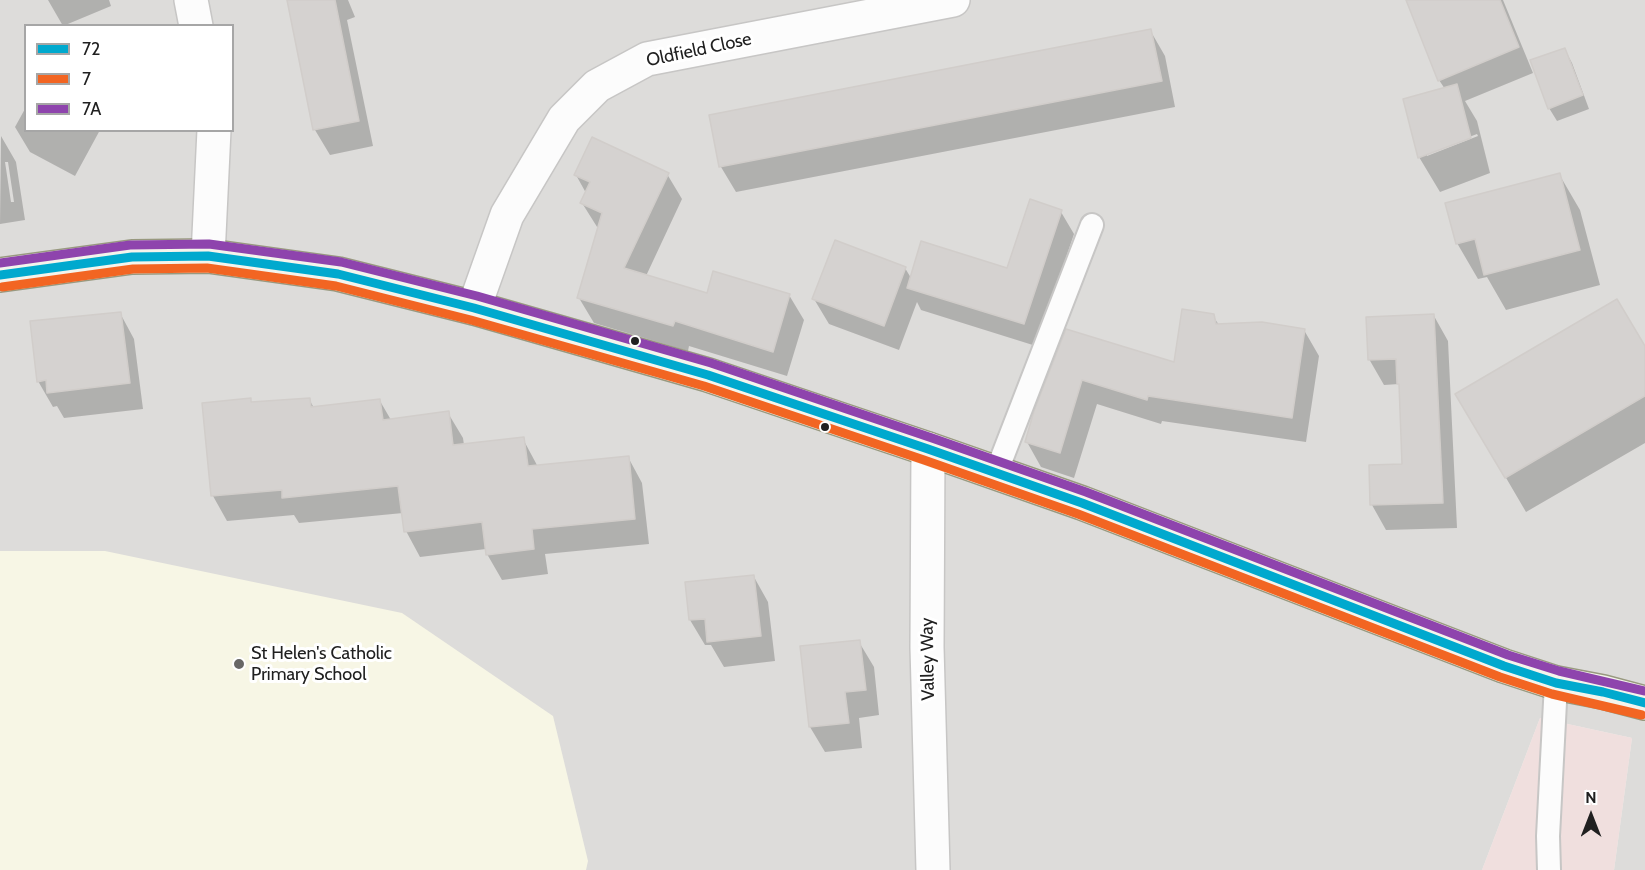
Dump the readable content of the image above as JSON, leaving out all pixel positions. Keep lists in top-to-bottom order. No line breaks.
{"streets":{"street":["Oldfield Close","Valley Way"]},"places":["St Helen's Catholic Primary School"],"lines":["transit line 7A","transit line 72","transit line 7"],"legend":["72","7","7A"],"north":"top"}
